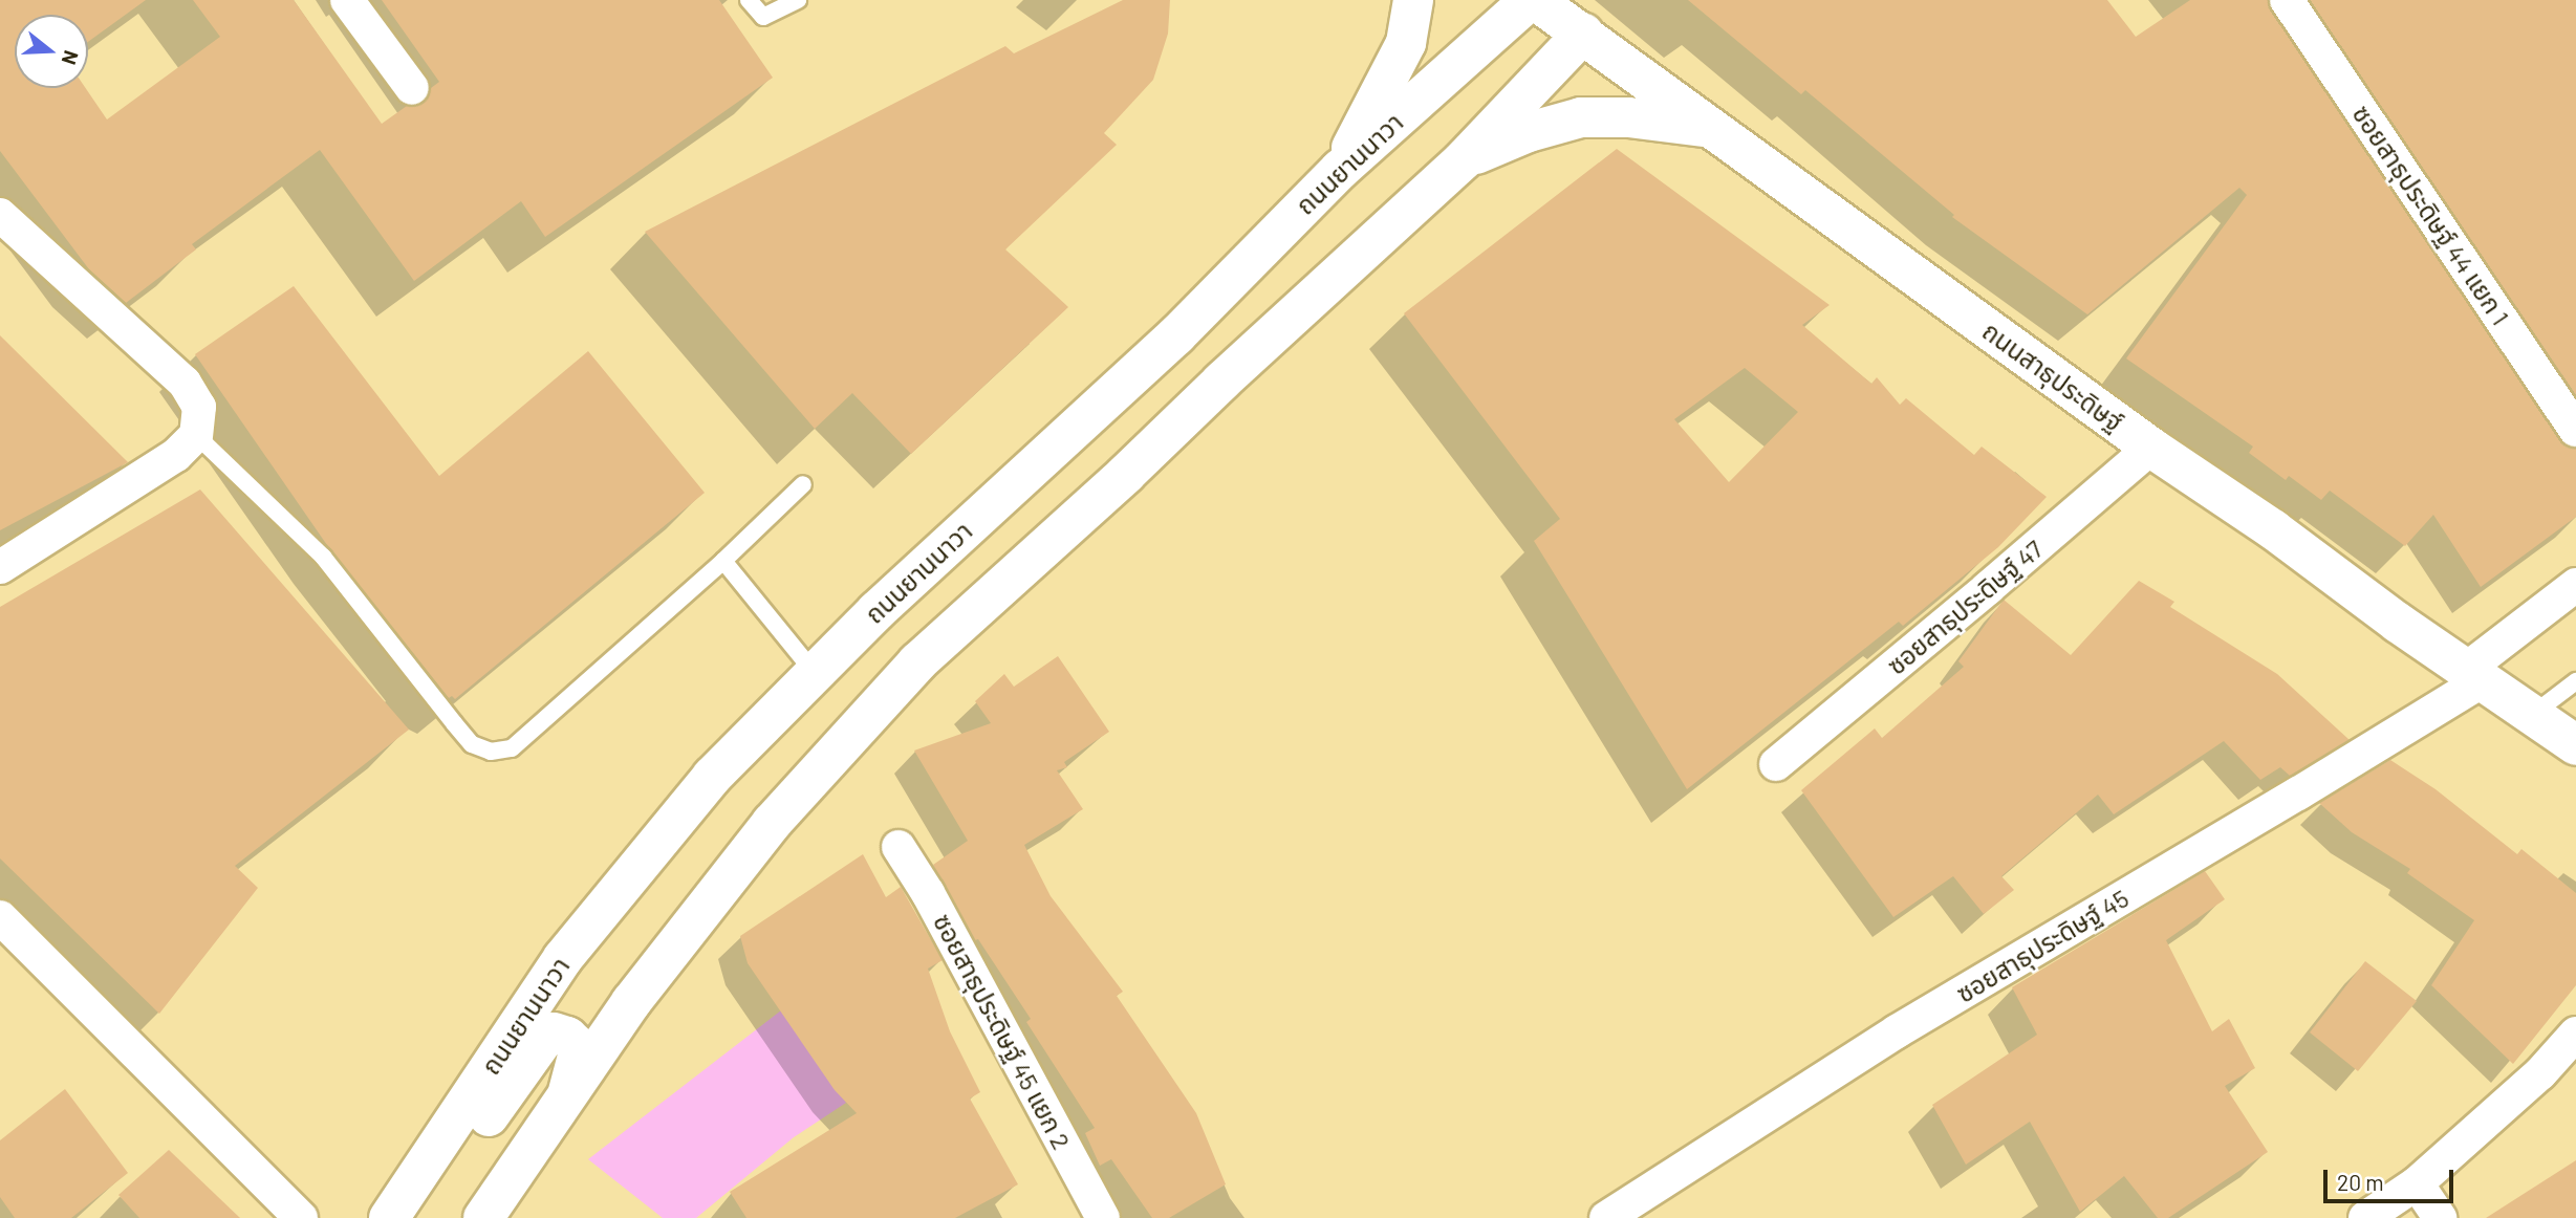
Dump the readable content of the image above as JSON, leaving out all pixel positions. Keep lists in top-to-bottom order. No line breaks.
{"streets":{"main road":["ถนนยานนาวา","ถนนสาธุประดิษฐ์"],"street":["ซอยสาธุประดิษฐ์ 44 แยก 1","ซอยสาธุประดิษฐ์ 47","ซอยสาธุประดิษฐ์ 45","ซอยสาธุประดิษฐ์ 45 แยก 2"]},"crossings":[["ถนนยานนาวา","ถนนสาธุประดิษฐ์"],["ถนนสาธุประดิษฐ์","ซอยสาธุประดิษฐ์ 47"],["ถนนสาธุประดิษฐ์","ซอยสาธุประดิษฐ์ 45"]],"scale_bar":"20 m","north":"right"}
